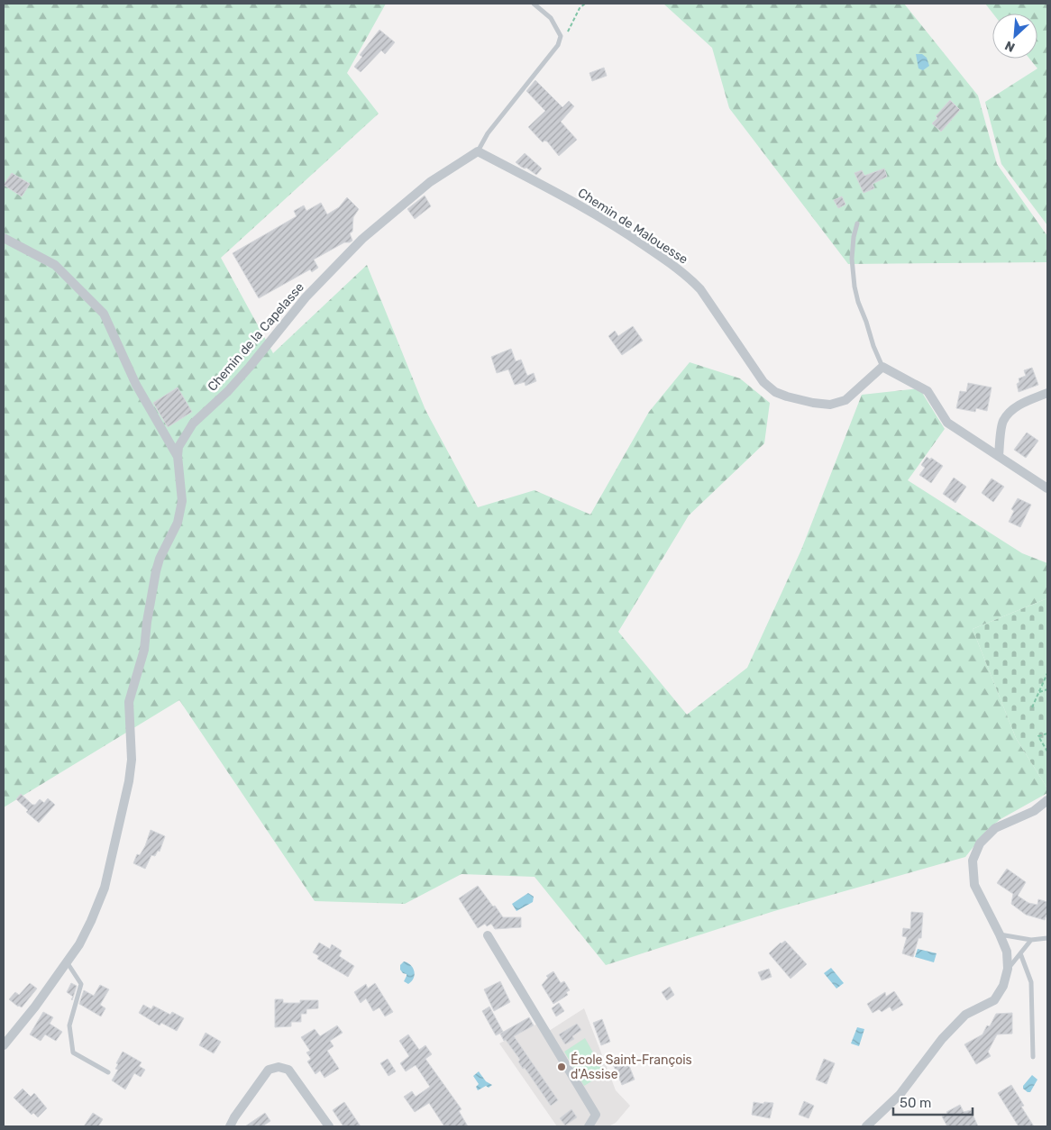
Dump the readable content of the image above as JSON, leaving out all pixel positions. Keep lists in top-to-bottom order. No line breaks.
{"streets":{"street":["Chemin de Malouesse","Chemin de la Capelasse"]},"crossings":[["Chemin de Malouesse","Chemin de la Capelasse"]],"places":["École Saint-François d'Assise"],"scale_bar":"50 m","north":"bottom left"}
